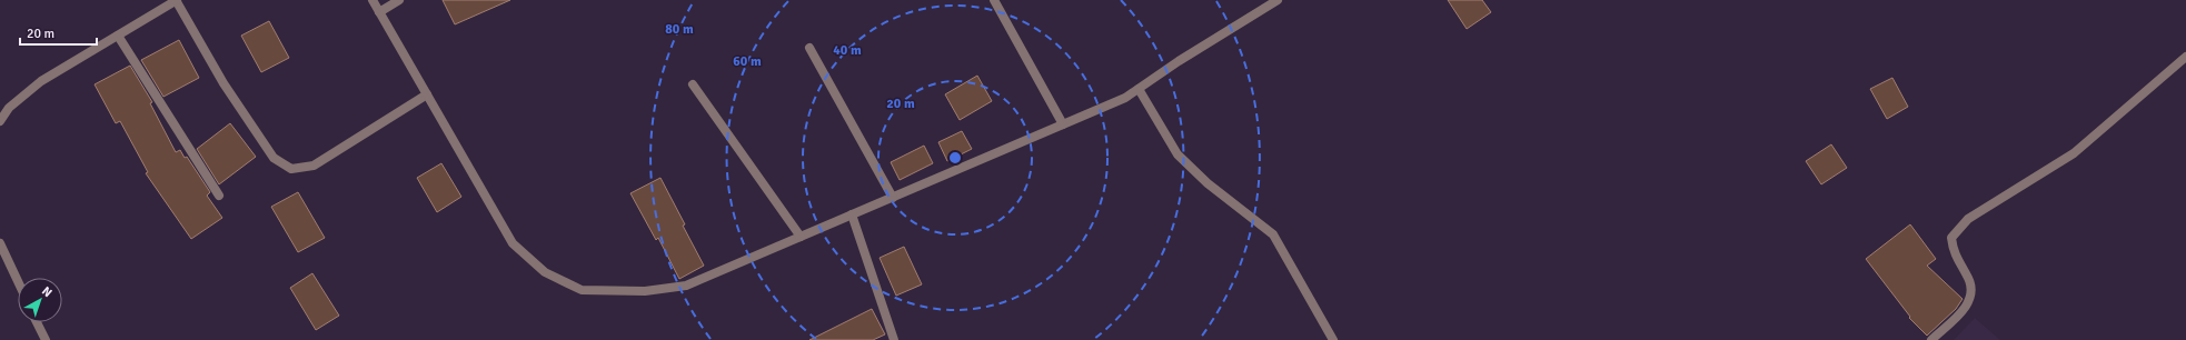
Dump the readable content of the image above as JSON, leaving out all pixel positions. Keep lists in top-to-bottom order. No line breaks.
{"scale_bar":"20 m","north":"top right","rings":["80 m","40 m","60 m","20 m"]}
